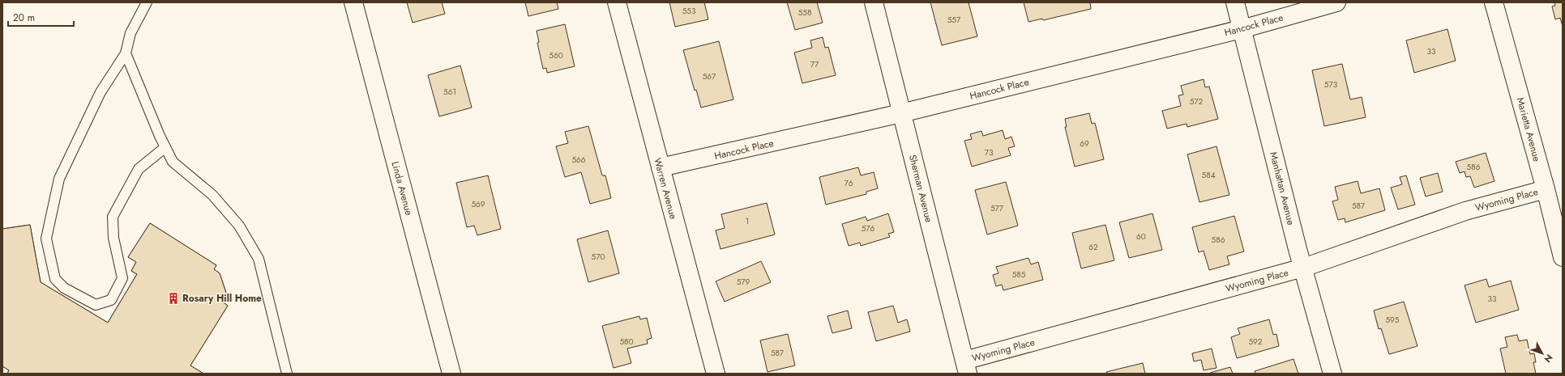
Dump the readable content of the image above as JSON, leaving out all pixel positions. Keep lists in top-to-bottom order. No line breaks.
{"streets":{"street":["Hancock Place","Marietta Avenue","Linda Avenue","Warren Avenue","Sherman Avenue","Manhattan Avenue","Wyoming Place"]},"crossings":[["Hancock Place","Warren Avenue"],["Hancock Place","Sherman Avenue"],["Hancock Place","Manhattan Avenue"],["Marietta Avenue","Wyoming Place"],["Sherman Avenue","Wyoming Place"],["Manhattan Avenue","Wyoming Place"]],"places":{"building":["Rosary Hill Home"]},"house_numbers":["553","558","557","33","560","77","567","573","561","572","69","73","566","586","584","76","569","587","577","1","576","60","586","62","570","585","579","33","595","580","592","587"],"scale_bar":"20 m","north":"bottom right"}
